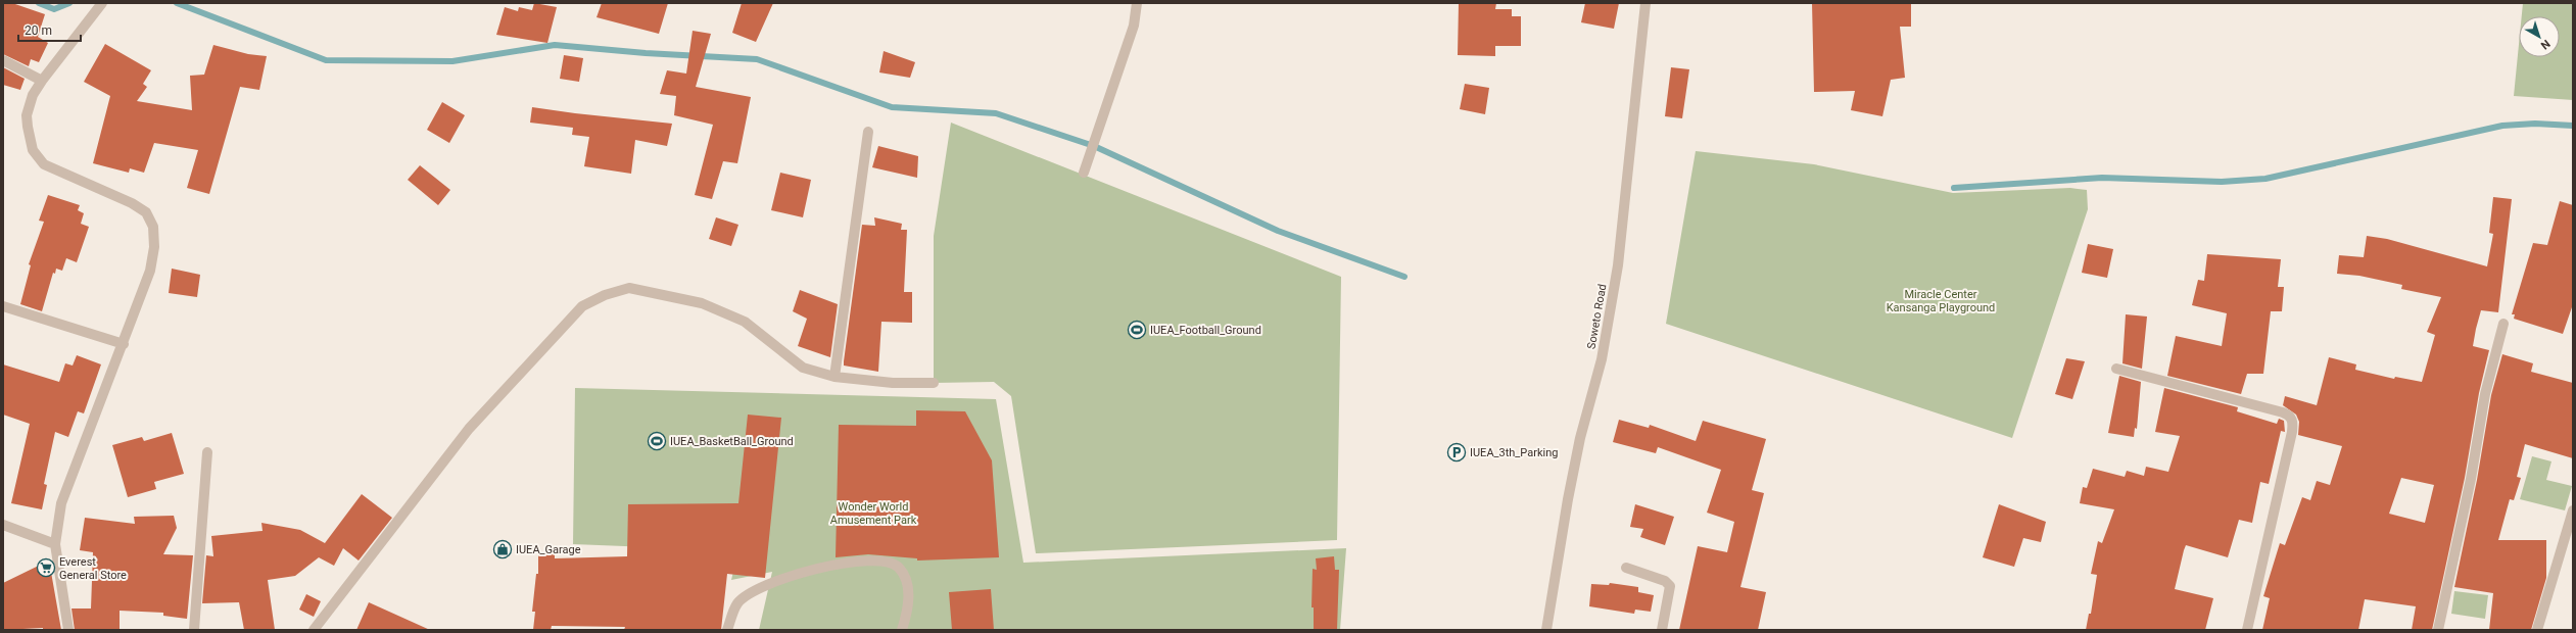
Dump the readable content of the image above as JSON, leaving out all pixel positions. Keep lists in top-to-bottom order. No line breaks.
{"streets":{"street":["Soweto Road"]},"parks":["Miracle Center Kansanga Playground","Wonder World Amusement Park"],"places":{"sports":["IUEA_Football_Ground","IUEA_BasketBall_Ground"],"parking":["IUEA_3th_Parking"],"shop":["IUEA_Garage"],"supermarket":["Everest General Store"]},"scale_bar":"20 m","north":"bottom right"}
